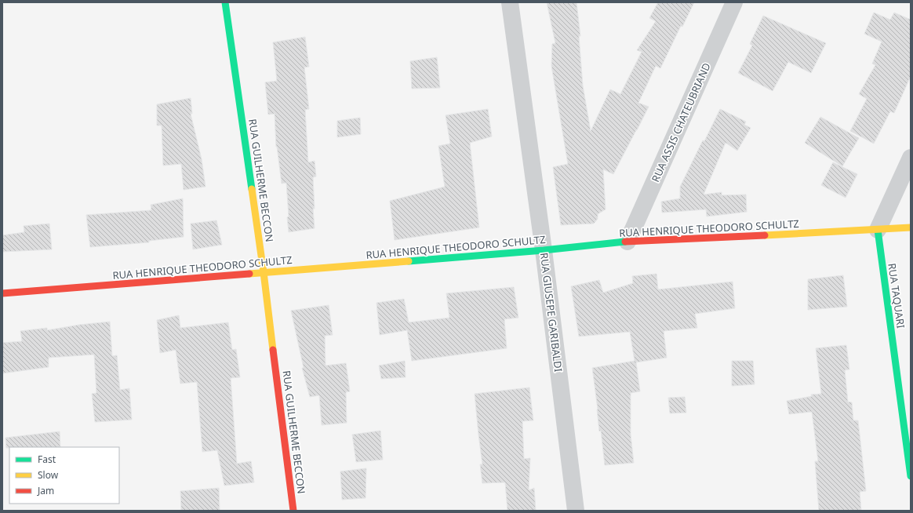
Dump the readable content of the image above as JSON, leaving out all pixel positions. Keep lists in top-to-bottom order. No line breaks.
{"streets":{"street":["RUA ASSIS CHATEUBRIAND","RUA GUILHERME BECCON","RUA HENRIQUE THEODORO SCHULTZ","RUA TAQUARI","RUA GIUSEPE GARIBALDI"]},"crossings":[["RUA ASSIS CHATEUBRIAND","RUA HENRIQUE THEODORO SCHULTZ"],["RUA GUILHERME BECCON","RUA HENRIQUE THEODORO SCHULTZ"],["RUA HENRIQUE THEODORO SCHULTZ","RUA TAQUARI"],["RUA HENRIQUE THEODORO SCHULTZ","RUA GIUSEPE GARIBALDI"]],"legend":["Fast","Slow","Jam"]}
